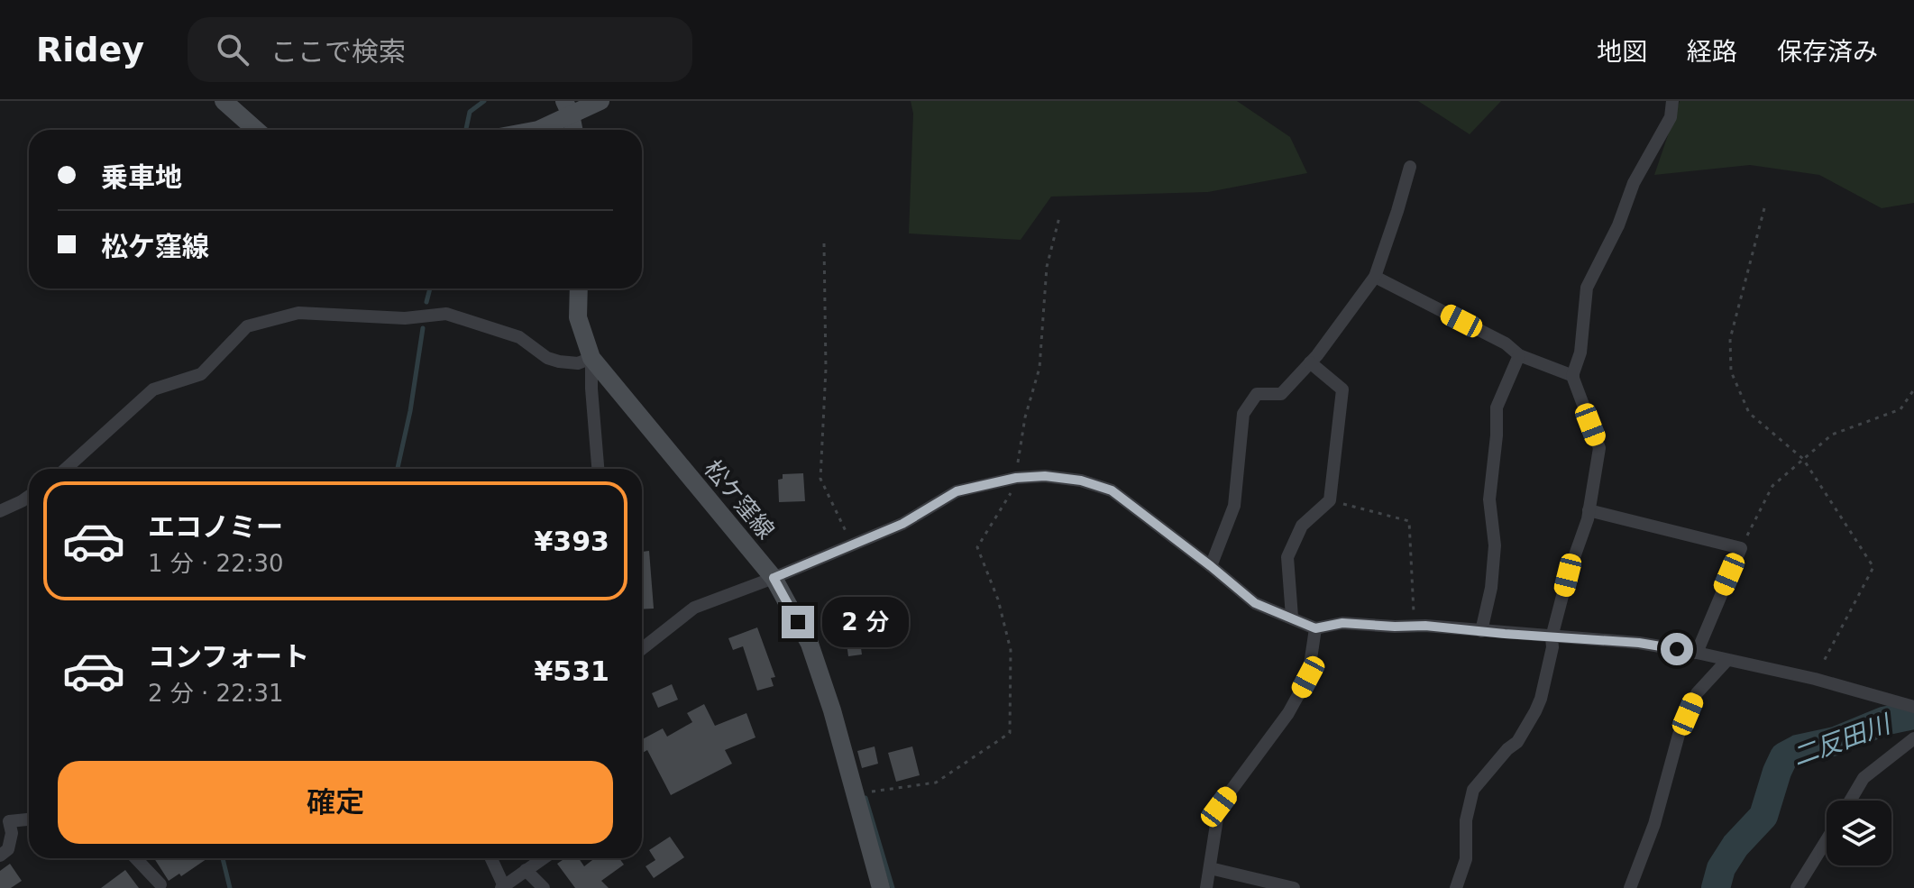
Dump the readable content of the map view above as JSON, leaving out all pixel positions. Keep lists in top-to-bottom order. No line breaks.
{"streets":{"street":["松ケ窪線"]},"water":["二反田川"],"page":{"header":"Ridey","search":"ここで検索","nav":["地図","経路","保存済み"],"banner":["乗車地","松ケ窪線"],"list":[{"name":"エコノミー","note":"1 分 · 22:30","value":"¥393"},{"name":"コンフォート","note":"2 分 · 22:31","value":"¥531"}],"bubble":"2 分","buttons":"確定"}}
